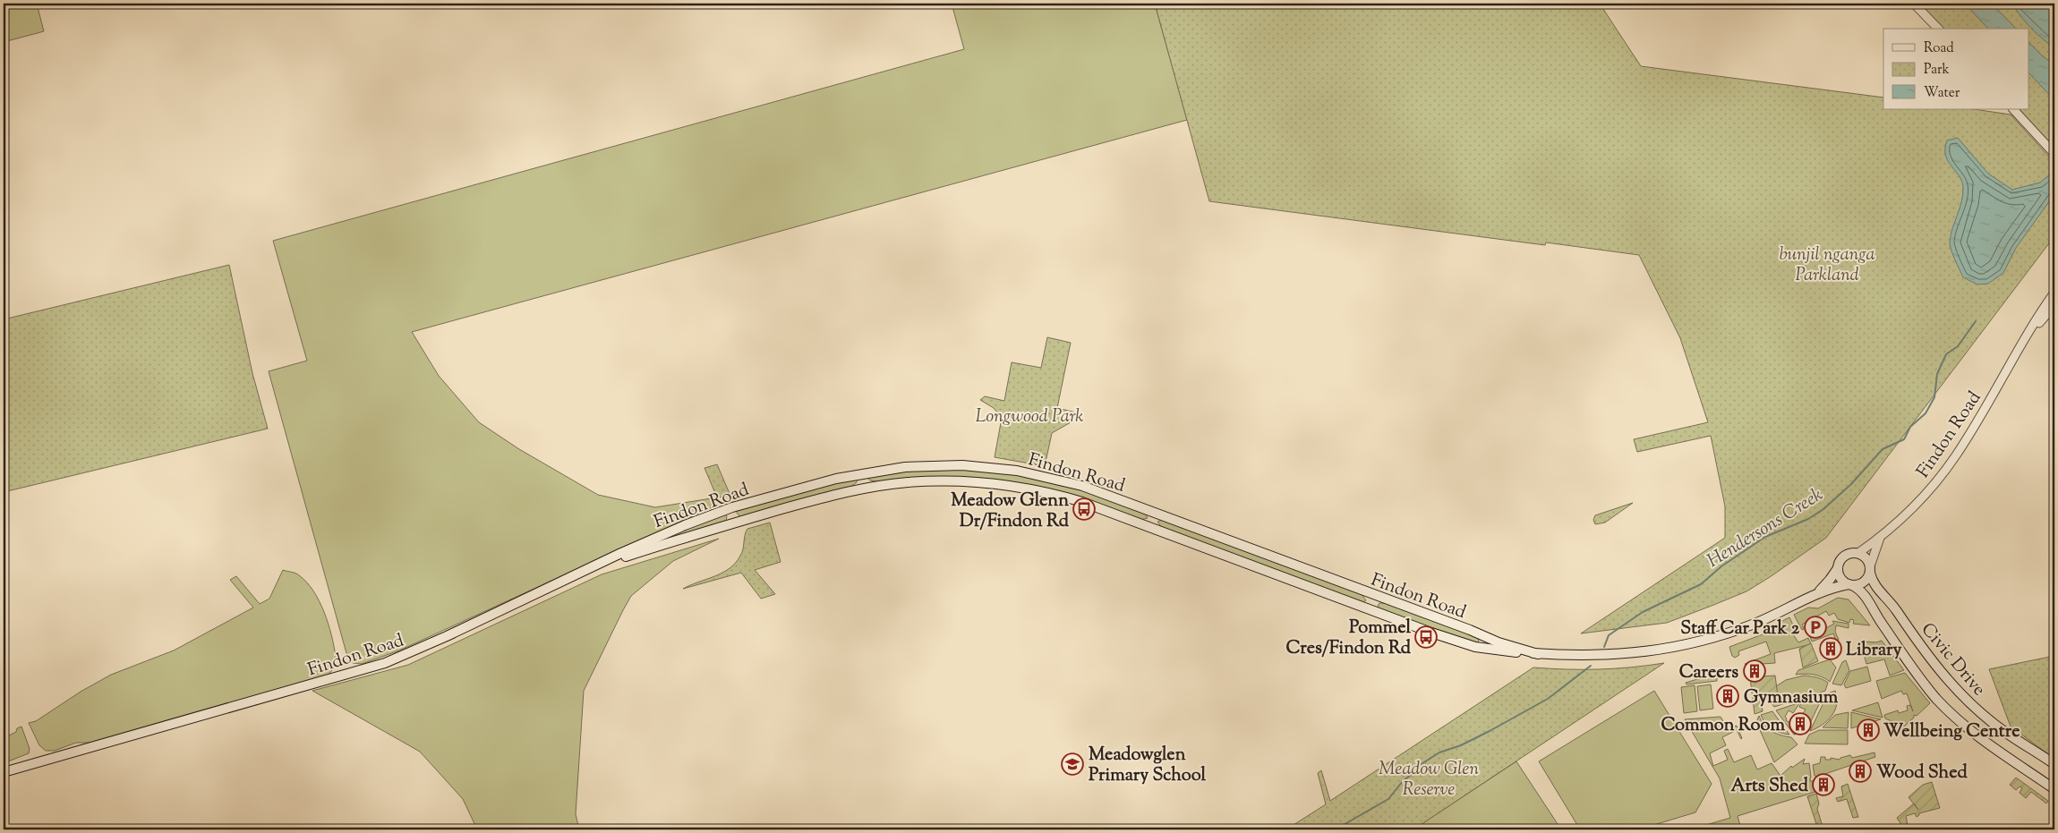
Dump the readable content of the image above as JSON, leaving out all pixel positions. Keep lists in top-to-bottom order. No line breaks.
{"streets":{"main road":["Findon Road","Civic Drive"]},"crossings":[["Findon Road","Civic Drive"]],"water":["Hendersons Creek"],"parks":["bunjil nganga Parkland","Longwood Park","Meadow Glen Reserve"],"places":{"bus stop":["Meadow Glenn Dr/Findon Rd","Pommel Cres/Findon Rd"],"parking":["Staff Car Park 2"],"building":["Library","Careers","Gymnasium","Common Room","Wellbeing Centre","Wood Shed","Arts Shed"],"school or university":["Meadowglen Primary School"]},"legend":["Road","Park","Water"]}
